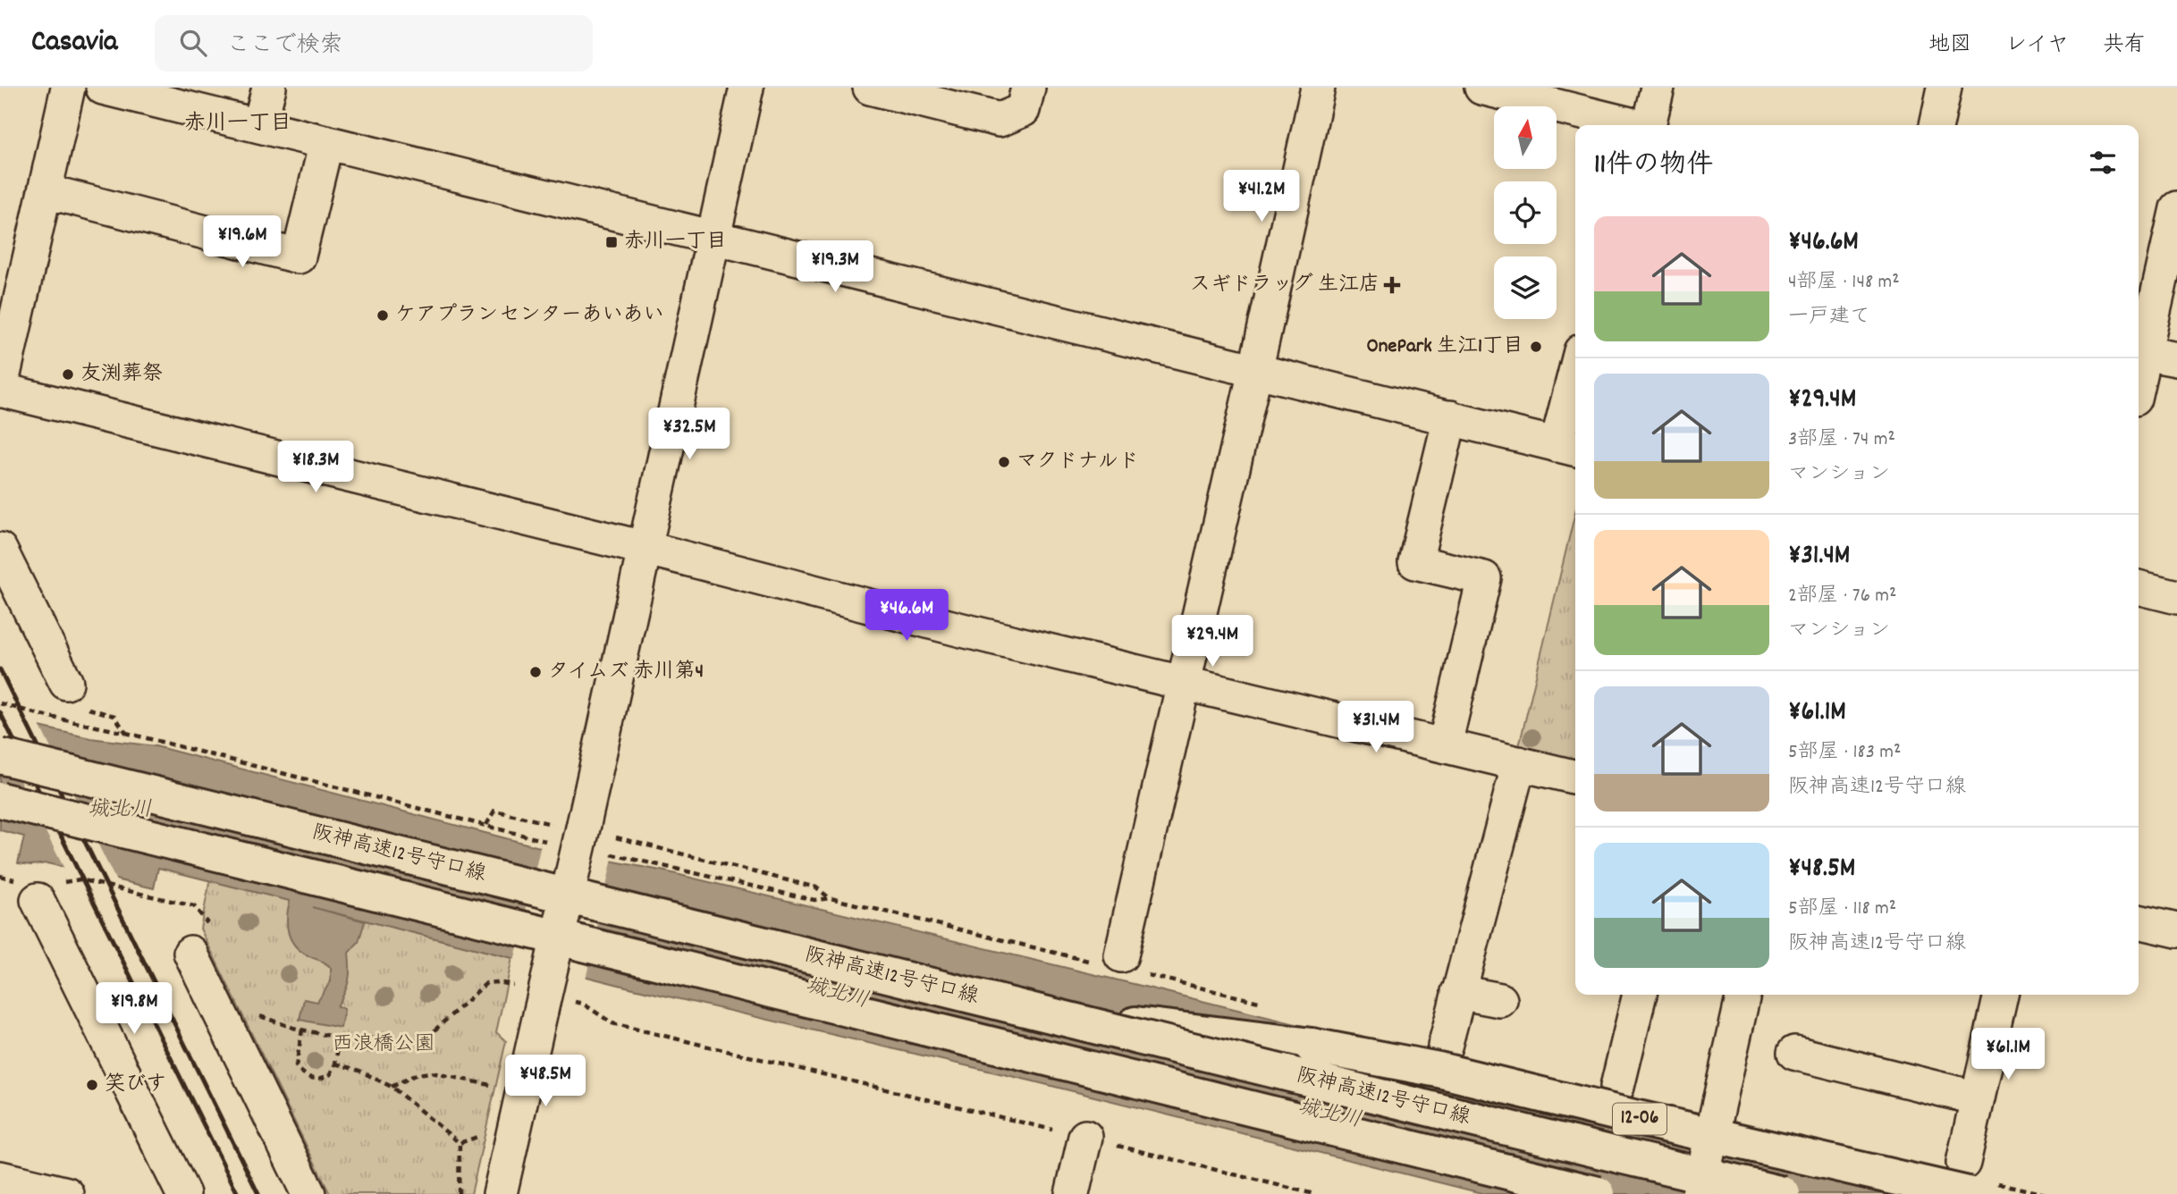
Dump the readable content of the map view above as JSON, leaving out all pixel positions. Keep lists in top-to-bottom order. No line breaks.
{"streets":{"highway":["阪神高速12号守口線","12-06"]},"crossings":[["阪神高速12号守口線","12-06"]],"districts":["赤川一丁目"],"water":["城北川"],"parks":["西浪橋公園"],"places":{"transit":["赤川一丁目"],"health":["スギドラッグ 生江店"],"other":["ケアプランセンターあいあい","OnePark 生江1丁目","友渕葬祭","マクドナルド","タイムズ 赤川第4","笑びす"]},"north":"top","page":{"header":"Casavia","search":"ここで検索","nav":["地図","レイヤ","共有"],"heading":"11件の物件","price":["¥41.2M","¥19.6M","¥19.3M","¥32.5M","¥18.3M","¥46.6M","¥29.4M","¥31.4M","¥19.8M","¥61.1M","¥48.5M"],"list":[{"name":"¥46.6M","note":"4部屋 · 148 m² · 一戸建て"},{"name":"¥29.4M","note":"3部屋 · 74 m² · マンション"},{"name":"¥31.4M","note":"2部屋 · 76 m² · マンション"},{"name":"¥61.1M","note":"5部屋 · 183 m² · 阪神高速12号守口線"},{"name":"¥48.5M","note":"5部屋 · 118 m² · 阪神高速12号守口線"}]}}
